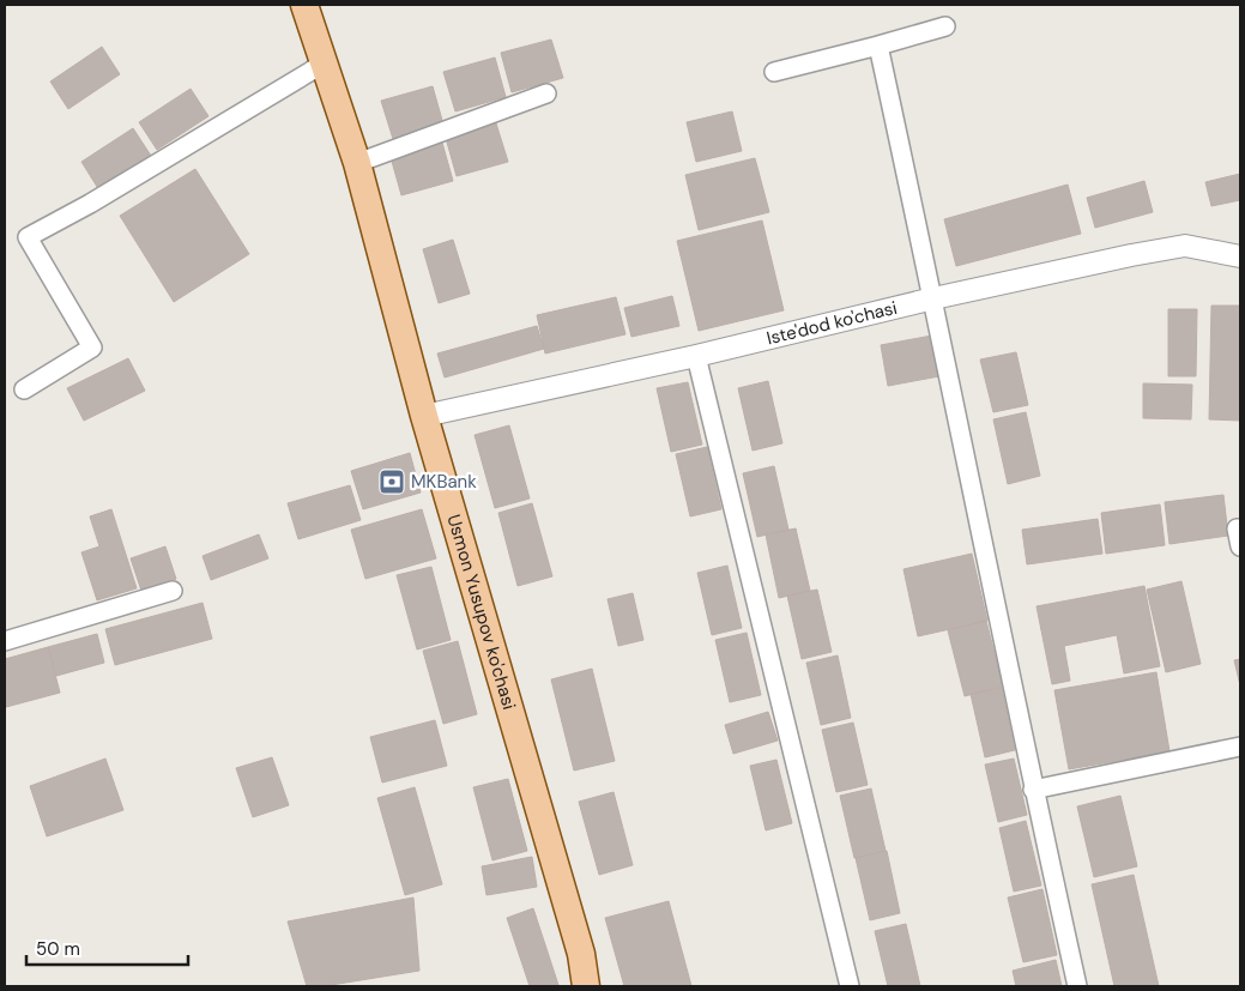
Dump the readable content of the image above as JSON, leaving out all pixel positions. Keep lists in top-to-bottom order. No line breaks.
{"streets":{"main road":["Usmon Yusupov ko'chasi"],"street":["Iste'dod ko'chasi"]},"crossings":[["Iste'dod ko'chasi","Usmon Yusupov ko'chasi"]],"places":{"bank":["MKBank"]},"scale_bar":"50 m"}
